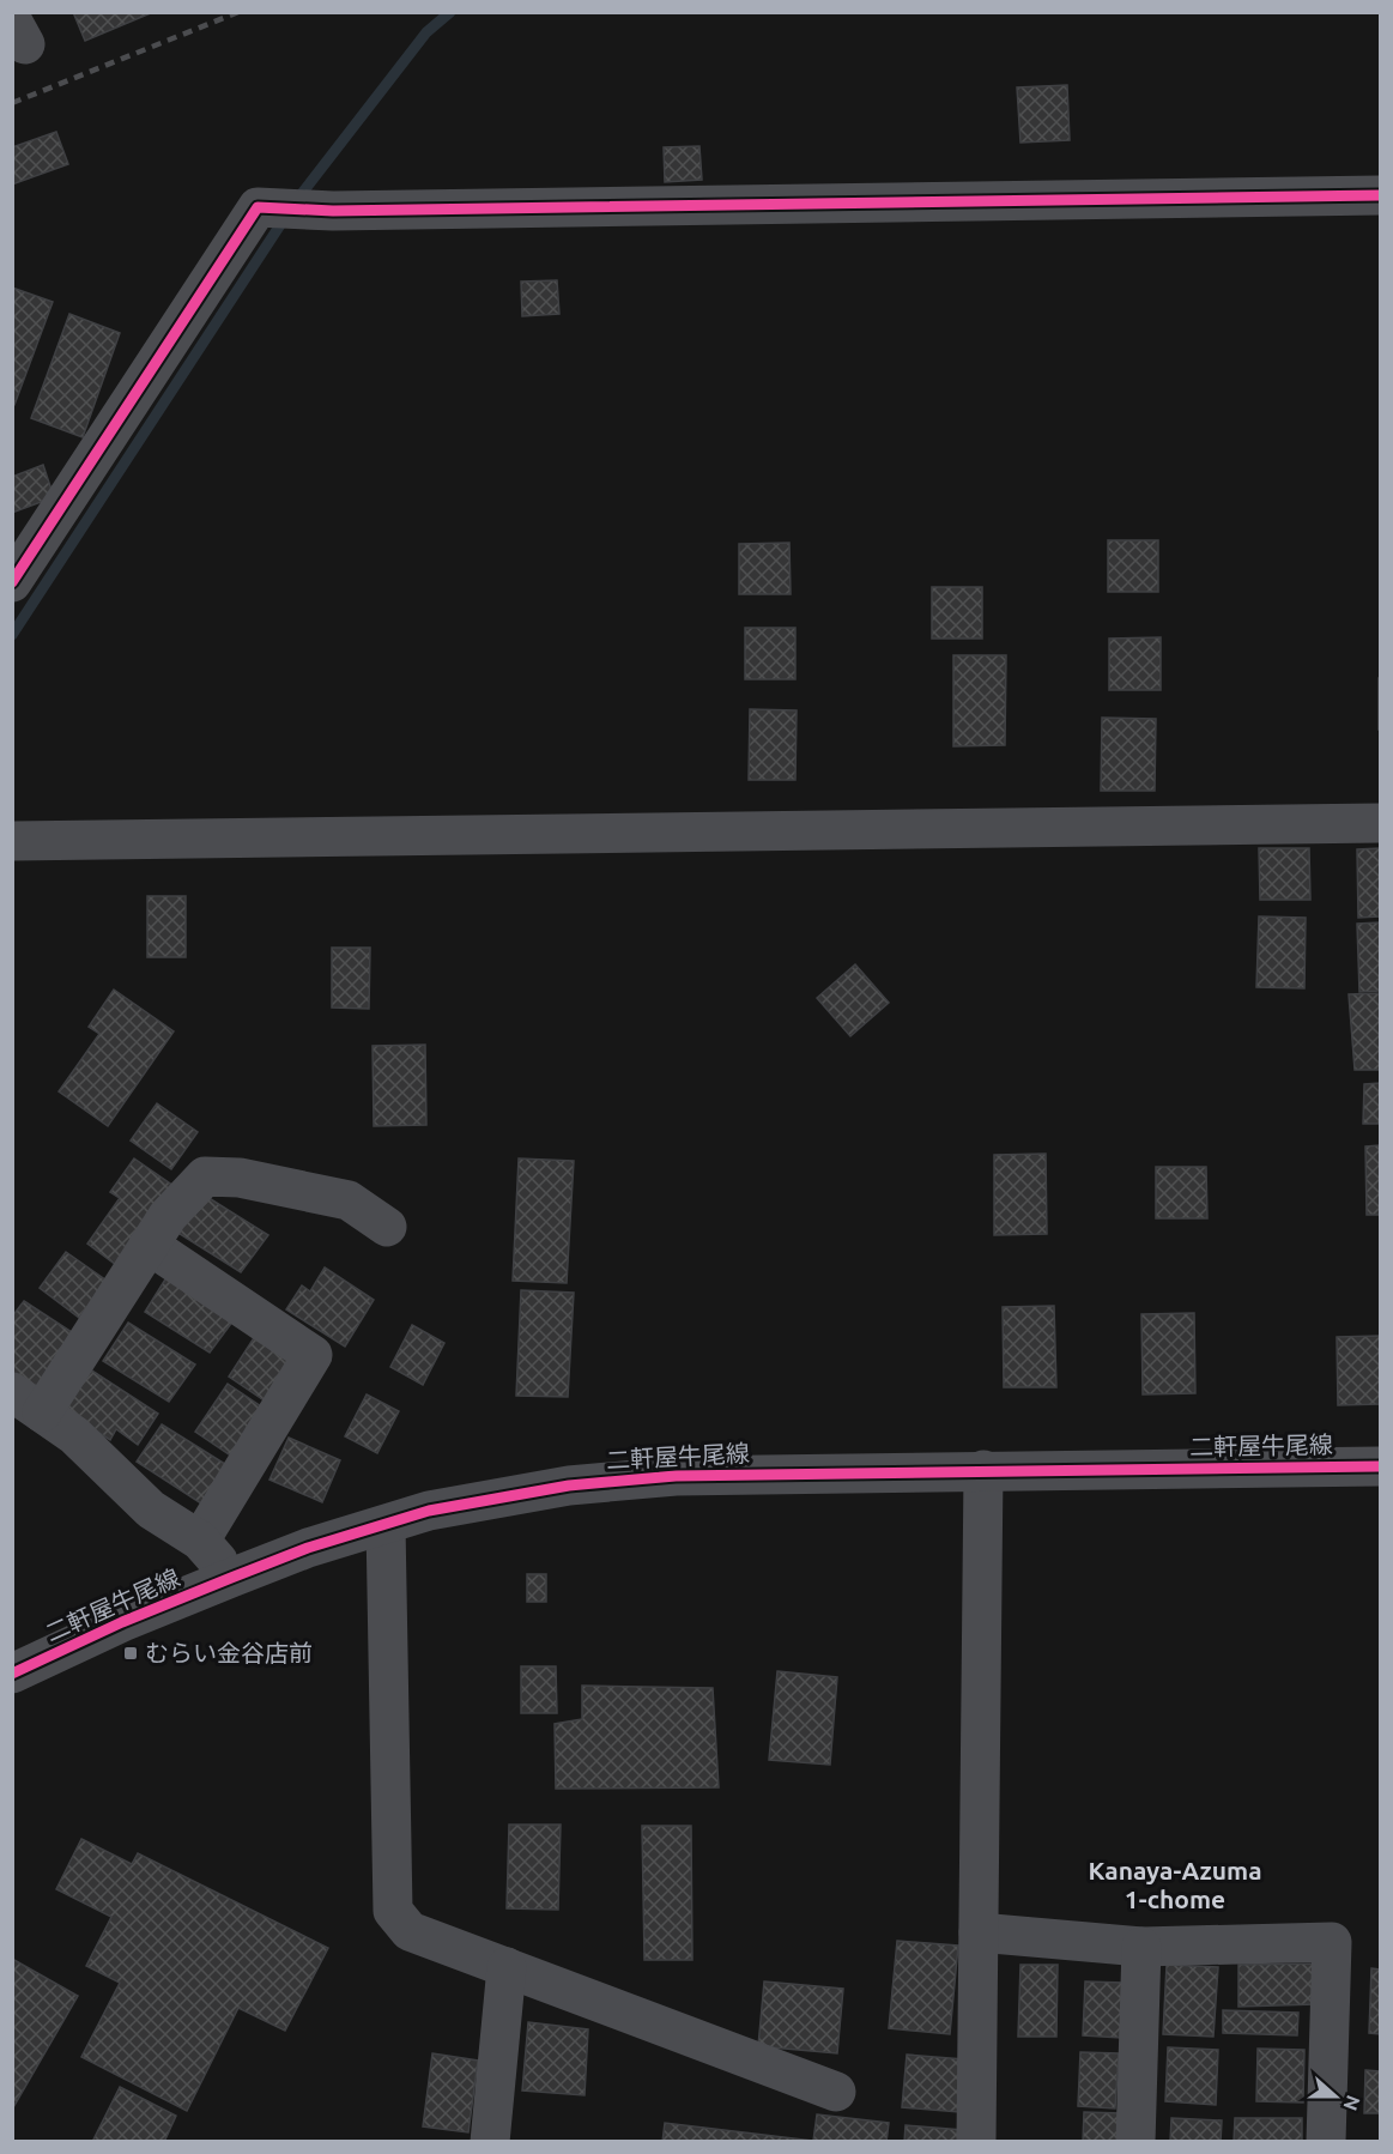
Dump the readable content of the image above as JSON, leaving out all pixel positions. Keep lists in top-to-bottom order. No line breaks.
{"streets":{"street":["二軒屋牛尾線"]},"districts":["Kanaya-Azuma 1-chome"],"places":{"transit":["むらい金谷店前"]},"north":"right"}
